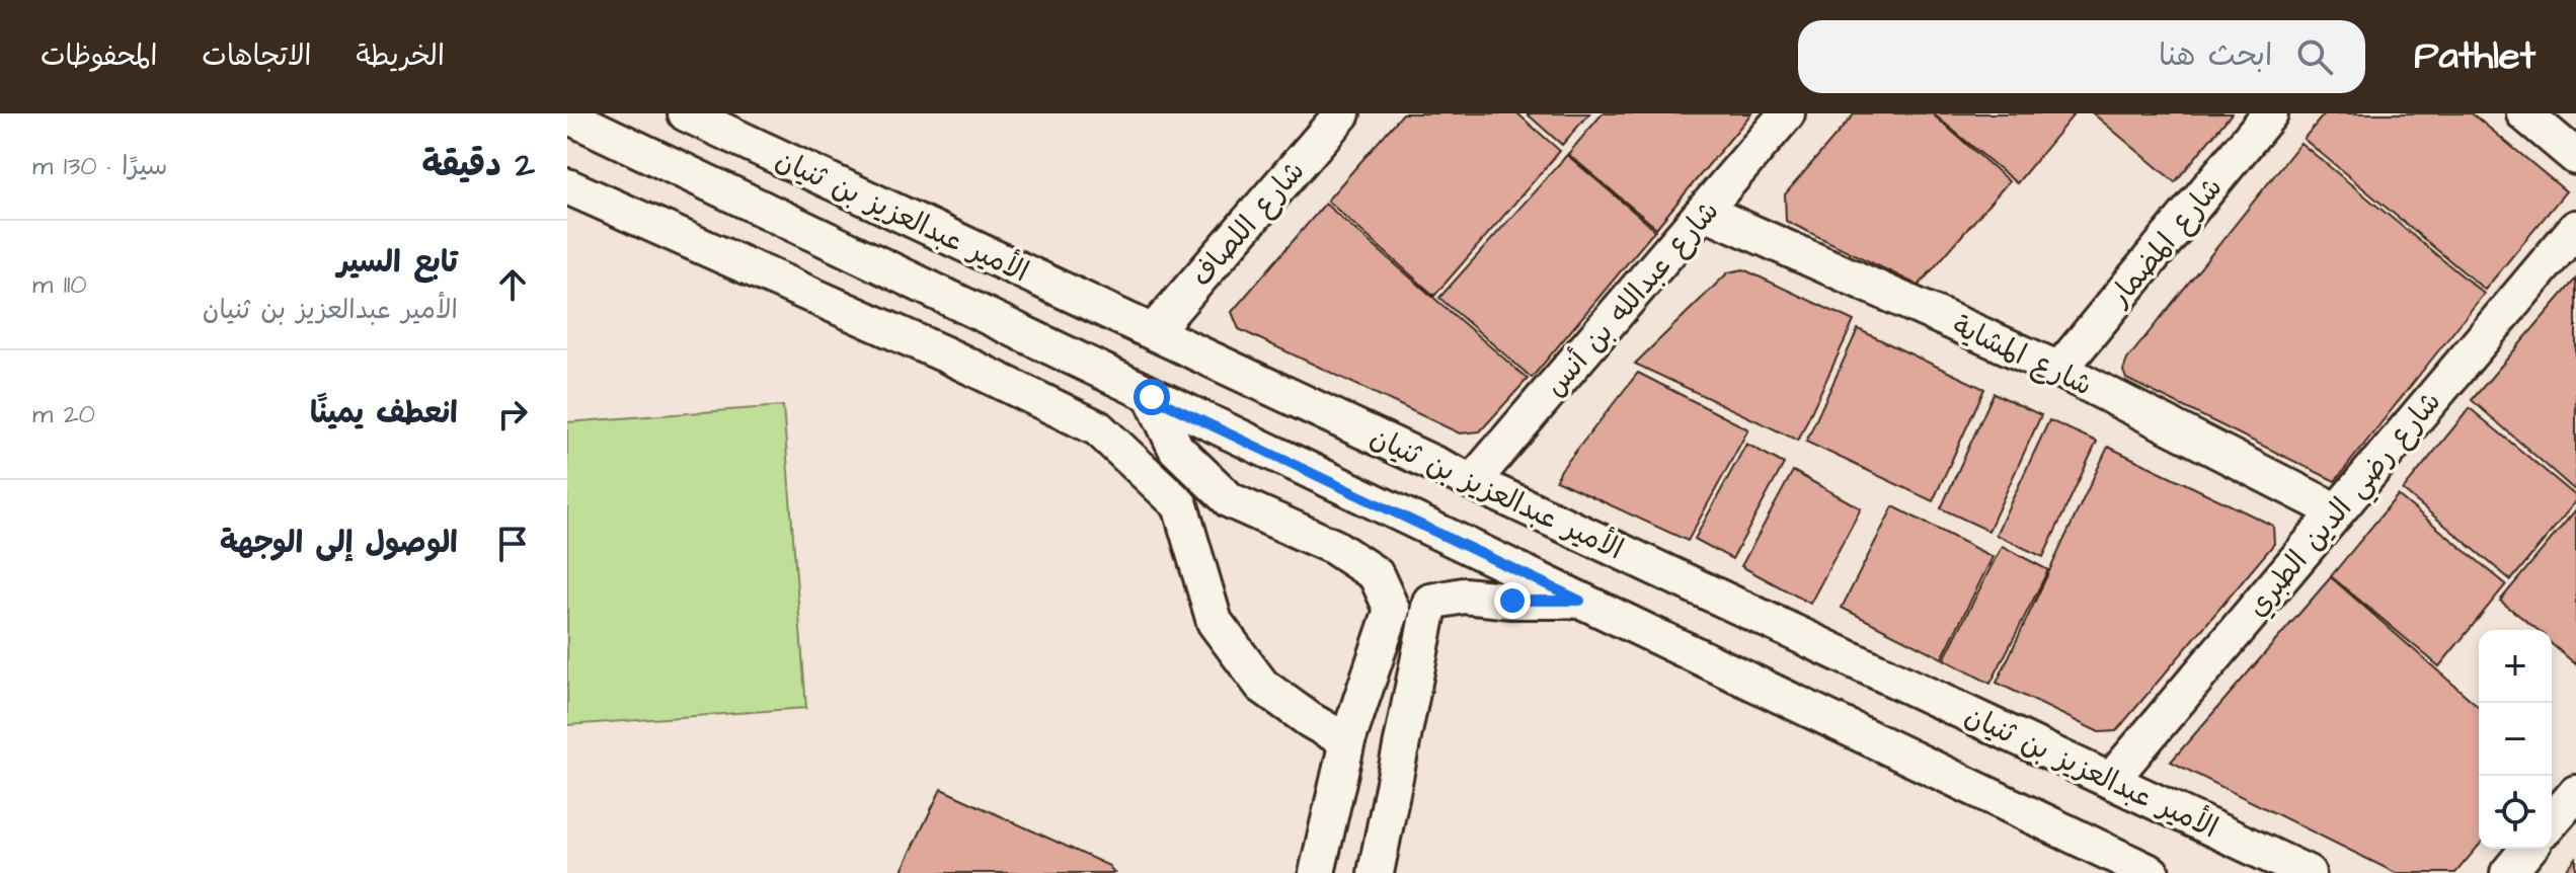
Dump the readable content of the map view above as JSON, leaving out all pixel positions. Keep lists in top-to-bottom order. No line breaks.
{"streets":{"street":["الأمير عبدالعزيز بن ثنيان","شارع اللصاف","شارع المضمار","شارع عبدالله بن أنس","شارع المشاية","شارع رضي الدين الطبري"]},"crossings":[["الأمير عبدالعزيز بن ثنيان","شارع اللصاف"],["الأمير عبدالعزيز بن ثنيان","شارع عبدالله بن أنس"],["الأمير عبدالعزيز بن ثنيان","شارع رضي الدين الطبري"],["شارع المضمار","شارع المشاية"],["شارع عبدالله بن أنس","شارع المشاية"],["شارع المشاية","شارع رضي الدين الطبري"]],"page":{"header":"Pathlet","search":"ابحث هنا","nav":["الخريطة","الاتجاهات","المحفوظات"],"heading":["2 دقيقة","سيرًا · 130 m"],"list":[["تابع السير","الأمير عبدالعزيز بن ثنيان","110 m"],["انعطف يمينًا","20 m"],"الوصول إلى الوجهة"],"map_buttons":["+","−"]}}
